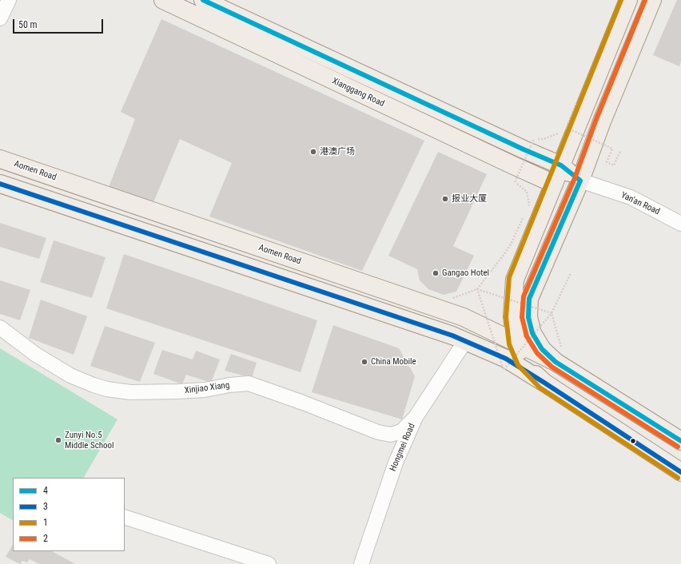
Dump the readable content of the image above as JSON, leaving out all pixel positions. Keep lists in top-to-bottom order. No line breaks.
{"streets":{"main road":["Xianggang Road","Aomen Road"],"street":["Yan'an Road","Xinjiao Xiang","Hongmei Road"]},"crossings":[["Xinjiao Xiang","Hongmei Road"]],"places":["港澳广场","报业大厦","Gangao Hotel","China Mobile","Zunyi No.5 Middle School"],"lines":["transit line 4","transit line 1","transit line 2","transit line 3"],"legend":["4","3","1","2"],"scale_bar":"50 m"}
